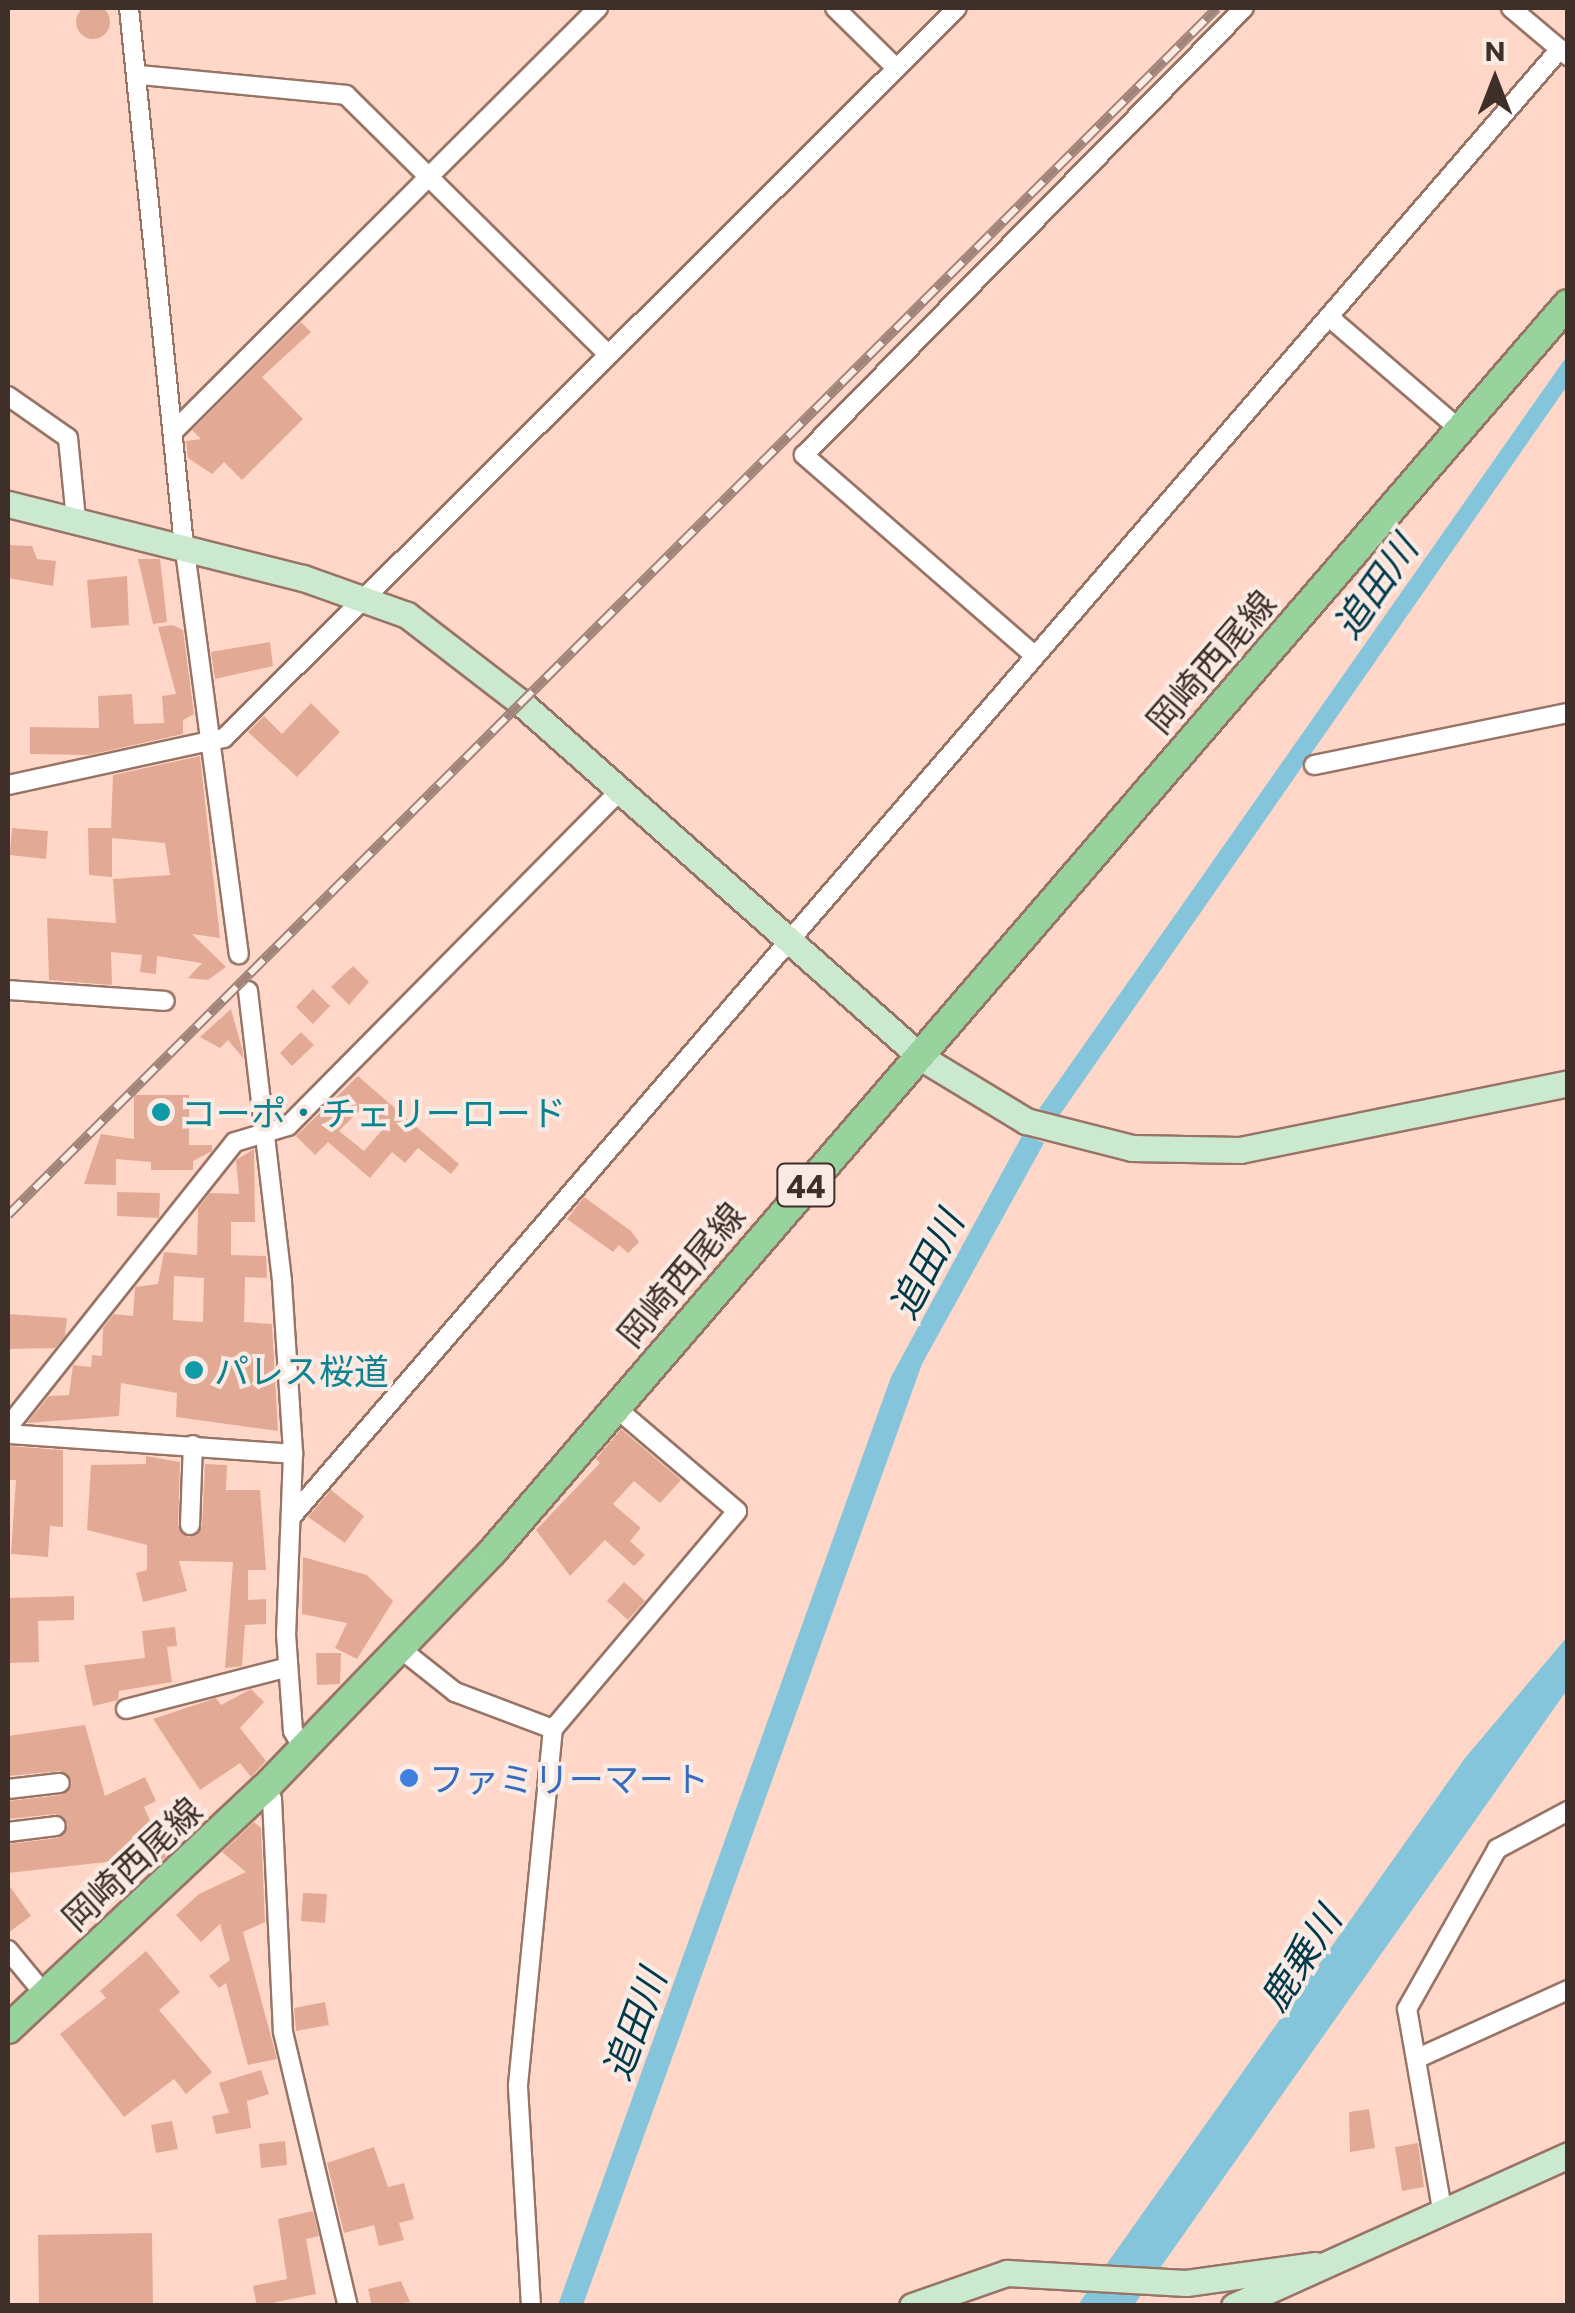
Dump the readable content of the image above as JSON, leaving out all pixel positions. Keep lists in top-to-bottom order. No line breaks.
{"streets":{"main road":["岡崎西尾線","44"]},"water":["追田川","鹿乗川"],"places":["コーポ・チェリーロード","パレス桜道","ファミリーマート"],"north":"top"}
